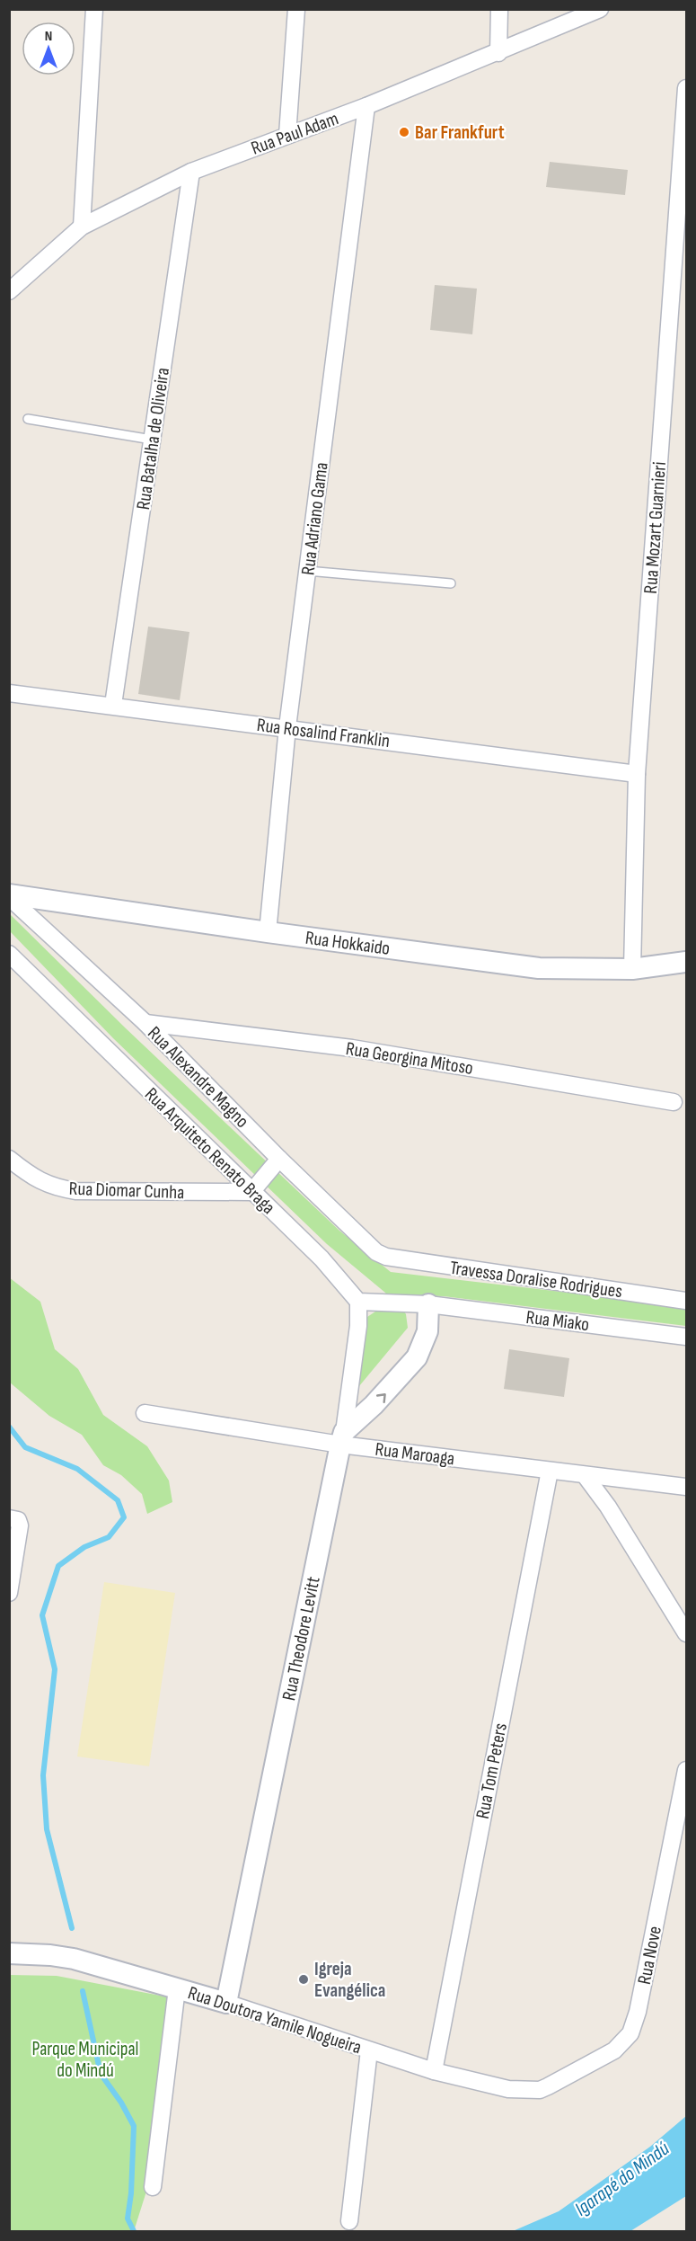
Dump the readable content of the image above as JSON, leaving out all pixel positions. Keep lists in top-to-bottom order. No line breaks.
{"streets":{"street":["Rua Paul Adam","Rua Batalha de Oliveira","Rua Adriano Gama","Rua Mozart Guarnieri","Rua Rosalind Franklin","Rua Hokkaido","Rua Georgina Mitoso","Rua Alexandre Magno","Rua Arquiteto Renato Braga","Rua Diomar Cunha","Travessa Doralise Rodrigues","Rua Miako","Rua Maroaga","Rua Theodore Levitt","Rua Tom Peters","Rua Nove","Rua Doutora Yamile Nogueira"]},"crossings":[["Rua Paul Adam","Rua Batalha de Oliveira"],["Rua Paul Adam","Rua Adriano Gama"],["Rua Batalha de Oliveira","Rua Rosalind Franklin"],["Rua Adriano Gama","Rua Rosalind Franklin"],["Rua Adriano Gama","Rua Hokkaido"],["Rua Mozart Guarnieri","Rua Rosalind Franklin"],["Rua Mozart Guarnieri","Rua Hokkaido"],["Rua Hokkaido","Rua Alexandre Magno"],["Rua Georgina Mitoso","Rua Alexandre Magno"],["Rua Alexandre Magno","Travessa Doralise Rodrigues"],["Rua Arquiteto Renato Braga","Rua Diomar Cunha"],["Rua Maroaga","Rua Theodore Levitt"],["Rua Maroaga","Rua Tom Peters"],["Rua Theodore Levitt","Rua Doutora Yamile Nogueira"],["Rua Tom Peters","Rua Doutora Yamile Nogueira"],["Rua Nove","Rua Doutora Yamile Nogueira"]],"water":["Igarapé do Mindú"],"parks":["Parque Municipal do Mindú"],"places":["Bar Frankfurt","Igreja Evangélica"],"north":"top"}
